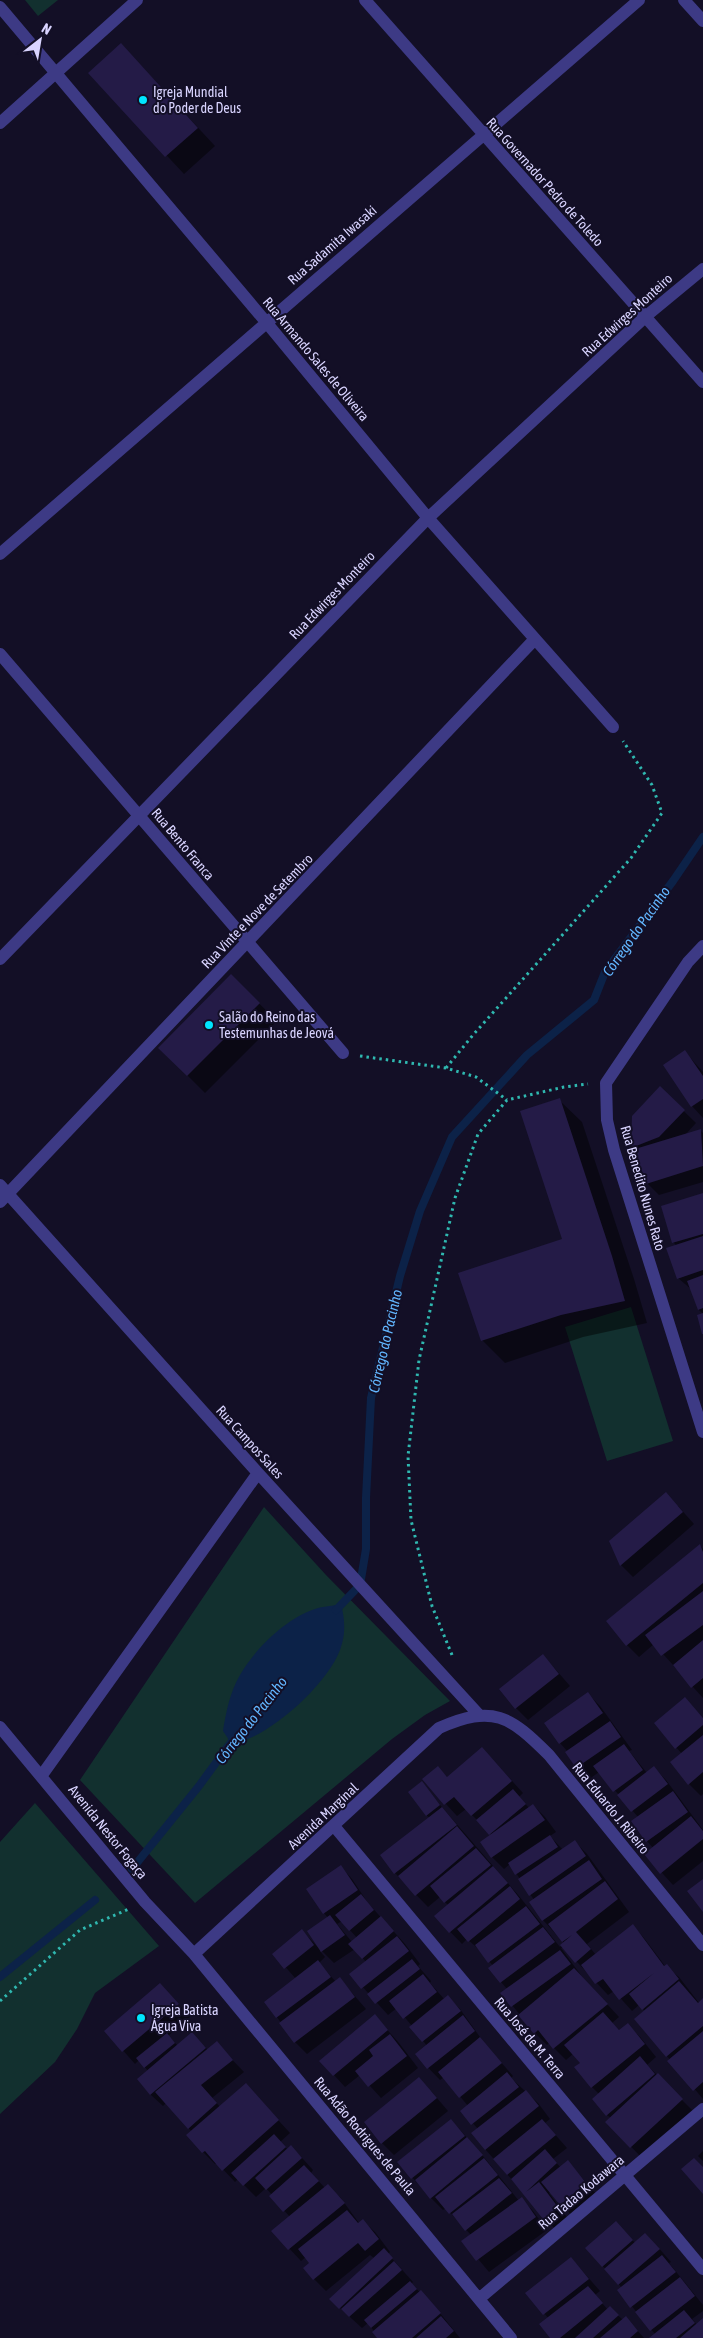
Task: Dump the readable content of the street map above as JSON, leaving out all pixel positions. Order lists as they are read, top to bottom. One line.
{"streets":{"street":["Rua Governador Pedro de Toledo","Rua Sadamita Iwasaki","Rua Edwirges Monteiro","Rua Armando Sales de Oliveira","Rua Bento Franca","Rua Vinte e Nove de Setembro","Rua Benedito Nunes Rato","Rua Campos Sales","Rua Eduardo J. Ribeiro","Avenida Marginal","Avenida Nestor Fogaça","Rua José de M. Terra","Rua Adão Rodrigues de Paula","Rua Tadao Kodawara"]},"crossings":[["Rua Governador Pedro de Toledo","Rua Sadamita Iwasaki"],["Rua Governador Pedro de Toledo","Rua Edwirges Monteiro"],["Rua Sadamita Iwasaki","Rua Armando Sales de Oliveira"],["Rua Edwirges Monteiro","Rua Armando Sales de Oliveira"],["Rua Edwirges Monteiro","Rua Bento Franca"],["Rua Armando Sales de Oliveira","Rua Vinte e Nove de Setembro"],["Rua Bento Franca","Rua Vinte e Nove de Setembro"],["Rua Vinte e Nove de Setembro","Rua Campos Sales"],["Rua Campos Sales","Rua Eduardo J. Ribeiro"],["Rua Campos Sales","Avenida Marginal"],["Rua Eduardo J. Ribeiro","Avenida Marginal"],["Avenida Marginal","Avenida Nestor Fogaça"],["Avenida Marginal","Rua José de M. Terra"],["Avenida Marginal","Rua Adão Rodrigues de Paula"],["Avenida Nestor Fogaça","Rua Adão Rodrigues de Paula"],["Rua José de M. Terra","Rua Tadao Kodawara"],["Rua Adão Rodrigues de Paula","Rua Tadao Kodawara"]],"water":["Córrego do Pacinho"],"places":["Igreja Mundial do Poder de Deus","Salão do Reino das Testemunhas de Jeová","Igreja Batista Água Viva"],"north":"top right"}
